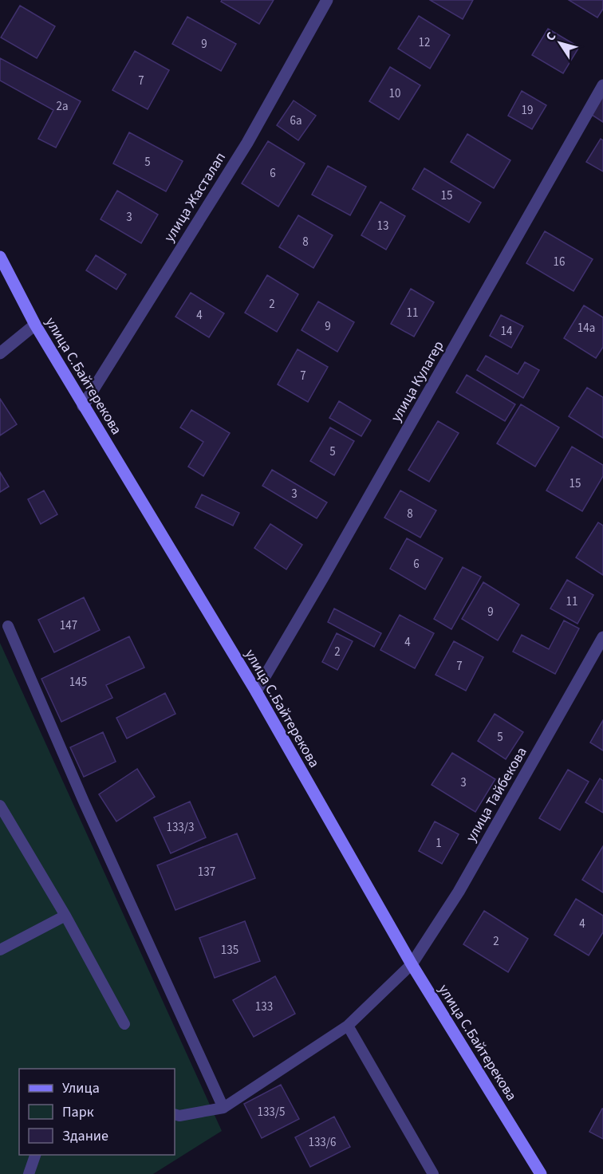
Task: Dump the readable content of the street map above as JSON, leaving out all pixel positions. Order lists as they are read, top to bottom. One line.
{"streets":{"main road":["улица С.Байтерекова"],"street":["улица Жасталап","улица Кулагер","улица Тайбекова"]},"crossings":[["улица Жасталап","улица С.Байтерекова"],["улица С.Байтерекова","улица Кулагер"],["улица С.Байтерекова","улица Тайбекова"]],"house_numbers":["12","9","7","10","2а","19","6а","5","6","15","3","13","8","16","2","11","4","9","14а","14","7","5","15","3","8","6","11","9","147","4","2","7","145","5","3","133/3","1","137","4","2","135","133","133/5","133/6"],"legend":["Улица","Парк","Здание"],"north":"top left"}
